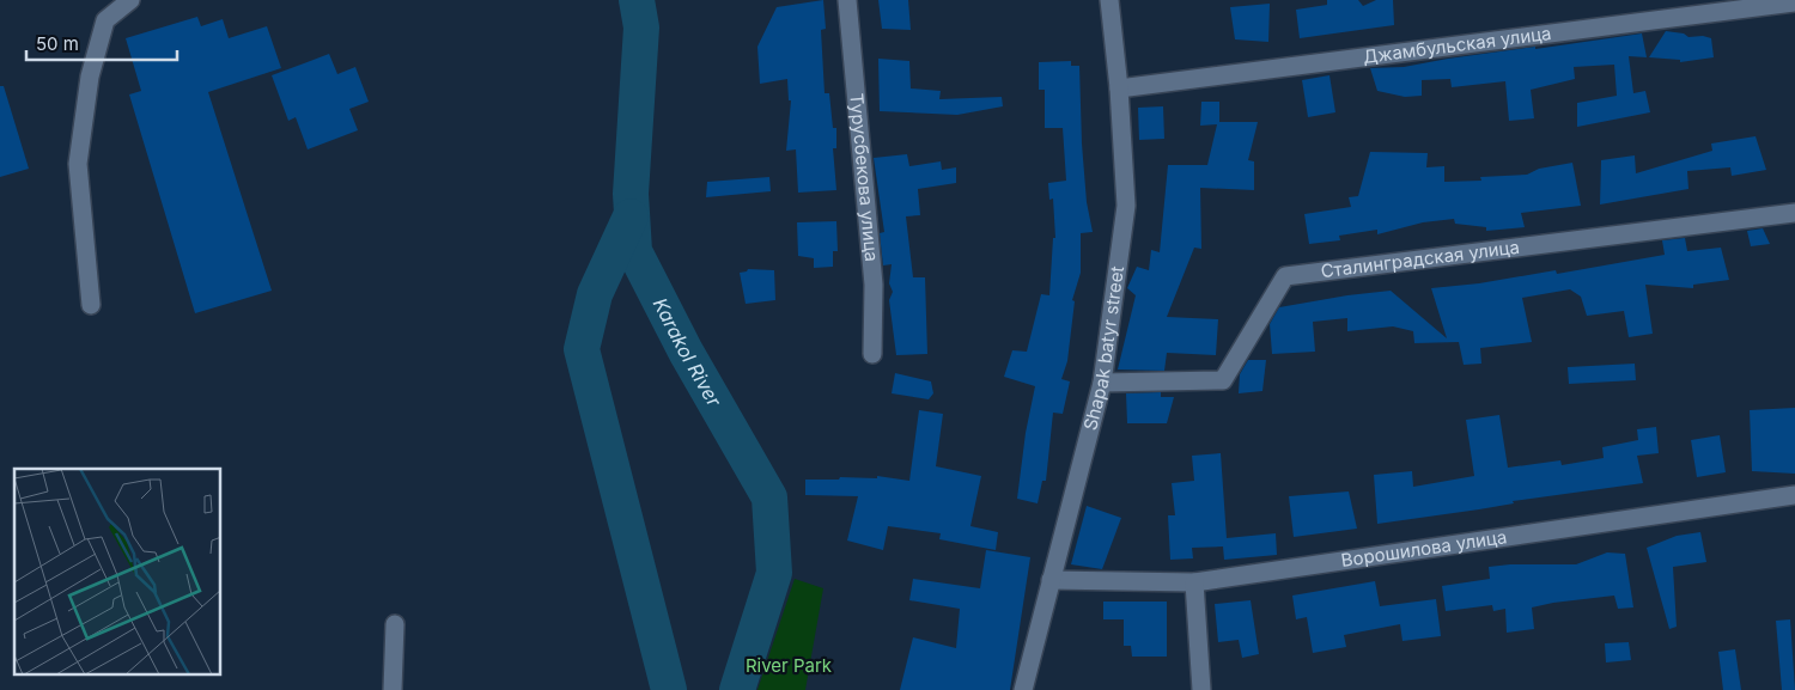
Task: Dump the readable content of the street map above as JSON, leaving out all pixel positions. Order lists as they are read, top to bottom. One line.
{"streets":{"street":["Джамбульская улица","Турусбекова улица","Сталинградская улица","Shapak batyr street","Ворошилова улица"]},"crossings":[["Джамбульская улица","Shapak batyr street"],["Сталинградская улица","Shapak batyr street"],["Shapak batyr street","Ворошилова улица"]],"water":["Karakol River"],"parks":["River Park"],"scale_bar":"50 m"}
